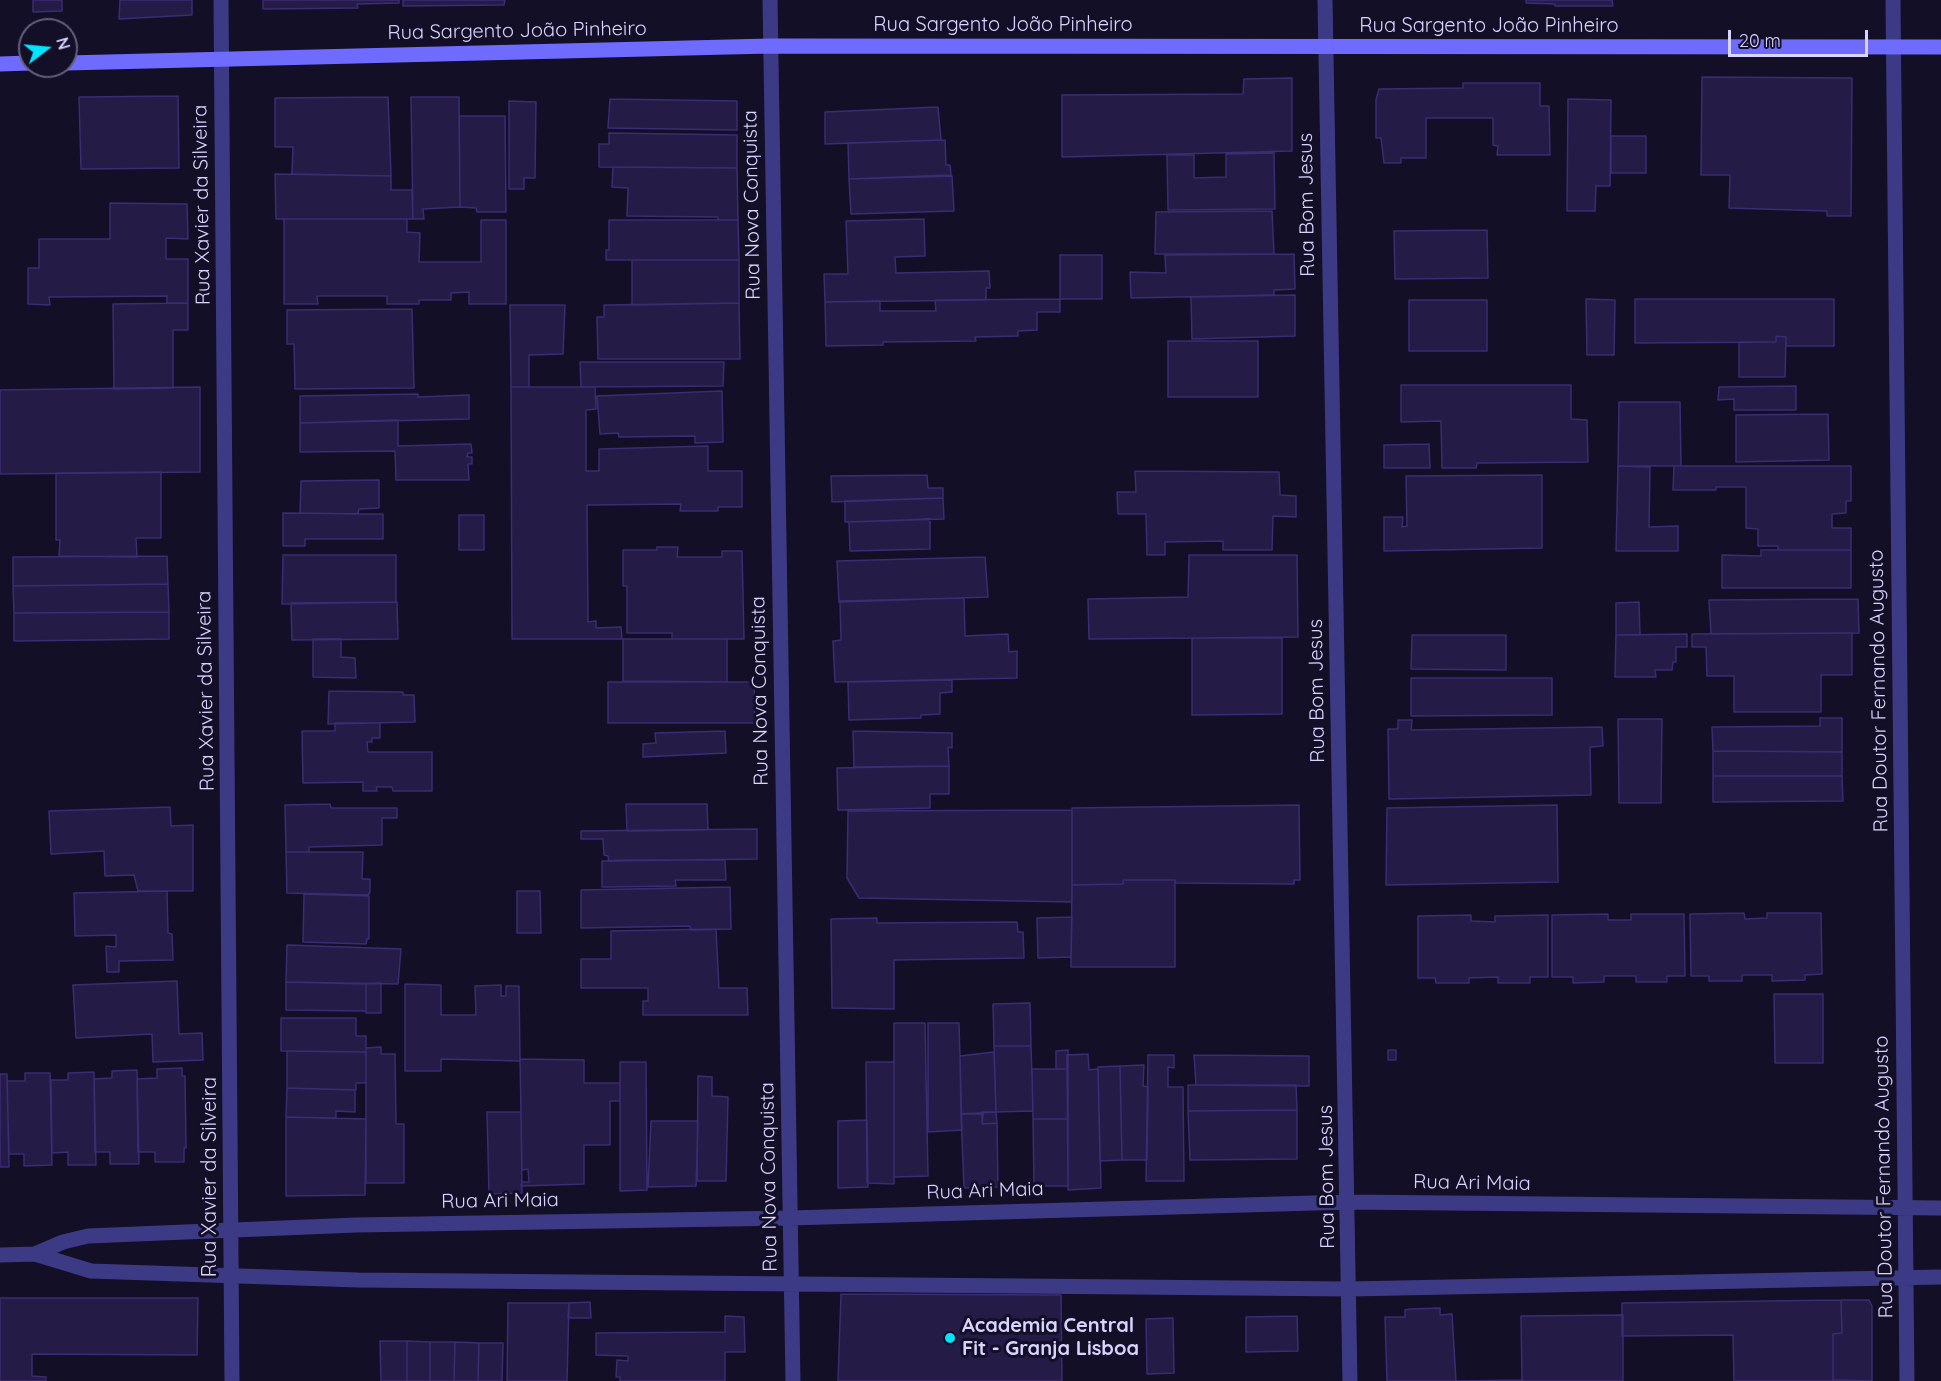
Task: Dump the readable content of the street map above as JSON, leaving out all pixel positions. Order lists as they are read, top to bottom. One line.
{"streets":{"street":["Rua Sargento João Pinheiro","Rua Xavier da Silveira","Rua Nova Conquista","Rua Bom Jesus","Rua Doutor Fernando Augusto","Rua Ari Maia"]},"crossings":[["Rua Sargento João Pinheiro","Rua Xavier da Silveira"],["Rua Sargento João Pinheiro","Rua Nova Conquista"],["Rua Sargento João Pinheiro","Rua Bom Jesus"],["Rua Sargento João Pinheiro","Rua Doutor Fernando Augusto"],["Rua Xavier da Silveira","Rua Ari Maia"],["Rua Nova Conquista","Rua Ari Maia"],["Rua Bom Jesus","Rua Ari Maia"],["Rua Doutor Fernando Augusto","Rua Ari Maia"]],"places":["Academia Central Fit - Granja Lisboa"],"scale_bar":"20 m","north":"right"}
